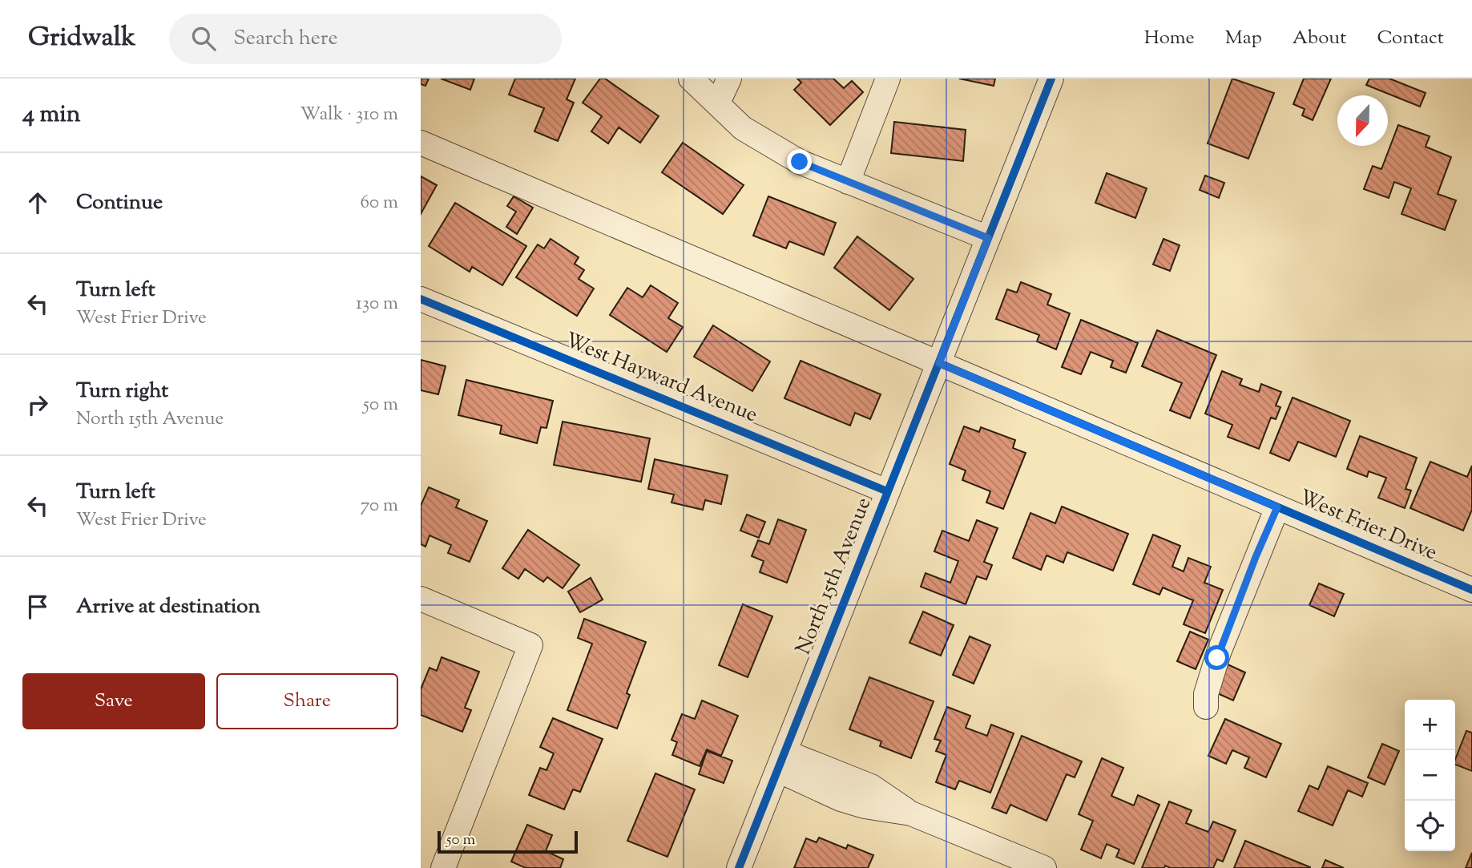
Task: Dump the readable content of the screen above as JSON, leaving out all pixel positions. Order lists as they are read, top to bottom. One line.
{"streets":{"street":["West Hayward Avenue","West Frier Drive","North 15th Avenue"]},"crossings":[["West Hayward Avenue","North 15th Avenue"],["West Frier Drive","North 15th Avenue"]],"scale_bar":"50 m","north":"bottom","page":{"header":"Gridwalk","search":"Search here","nav":["Home","Map","About","Contact"],"heading":["4 min","Walk · 310 m"],"list":[["Continue","60 m"],["Turn left","West Frier Drive","130 m"],["Turn right","North 15th Avenue","50 m"],["Turn left","West Frier Drive","70 m"],"Arrive at destination"],"buttons":["Save","Share"],"map_buttons":["+","−"],"scale":"50 m"}}
